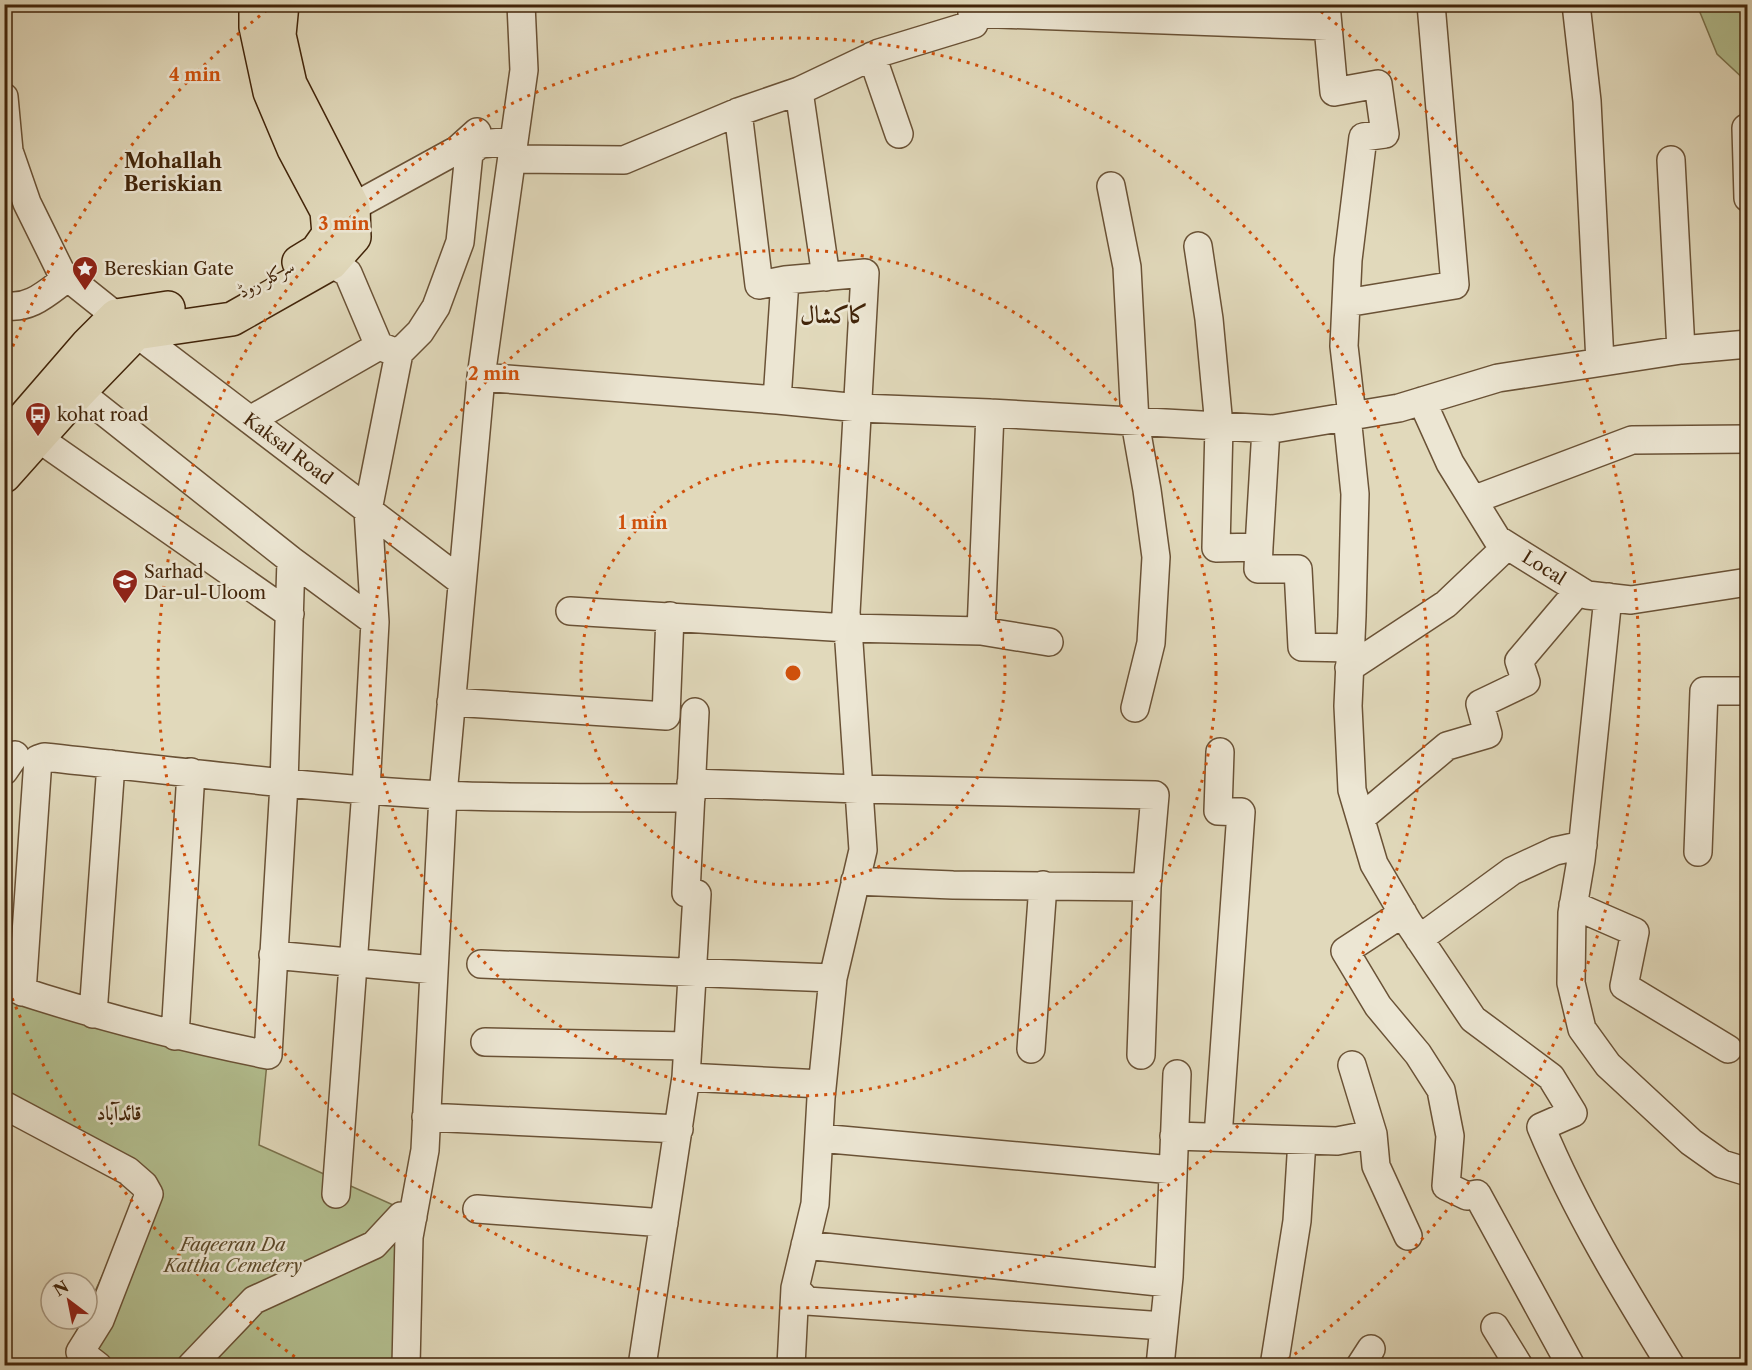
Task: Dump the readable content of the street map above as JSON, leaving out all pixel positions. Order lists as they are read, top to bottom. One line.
{"streets":{"main road":["سرکلر روڈ"],"street":["Kaksal Road","Local"]},"crossings":[["سرکلر روڈ","Kaksal Road"]],"districts":["Mohallah Beriskian","کاکشال","قائدآباد"],"parks":["Faqeeran Da Kattha Cemetery"],"places":{"place":["Bereskian Gate"],"bus stop":["kohat road"],"school or university":["Sarhad Dar-ul-Uloom"]},"north":"top left","rings":["4 min","3 min","2 min","1 min"]}
